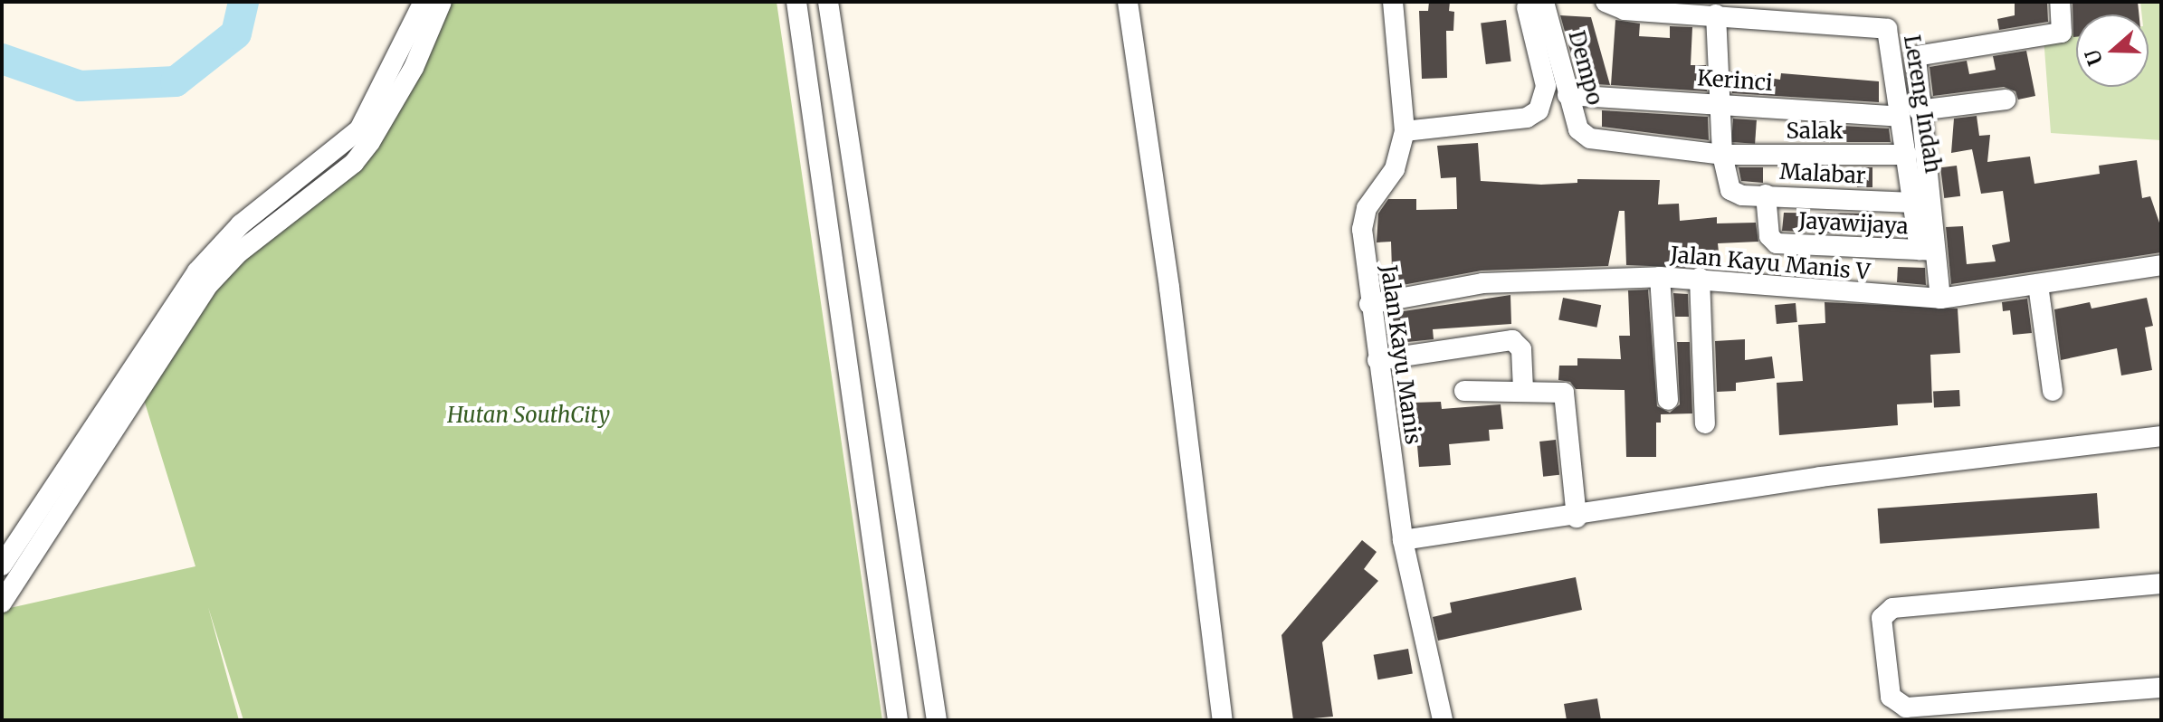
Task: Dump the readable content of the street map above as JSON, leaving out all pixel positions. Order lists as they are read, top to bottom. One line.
{"streets":{"street":["Dempo","Kerinci","Lereng Indah","Salak","Malabar","Jayawijaya","Jalan Kayu Manis V","Jalan Kayu Manis"]},"crossings":[["Dempo","Kerinci"],["Dempo","Salak"],["Dempo","Malabar"],["Kerinci","Lereng Indah"],["Lereng Indah","Salak"],["Lereng Indah","Malabar"],["Lereng Indah","Jayawijaya"],["Salak","Malabar"],["Malabar","Jayawijaya"],["Jalan Kayu Manis V","Jalan Kayu Manis"]],"parks":["Hutan SouthCity"],"north":"left"}
